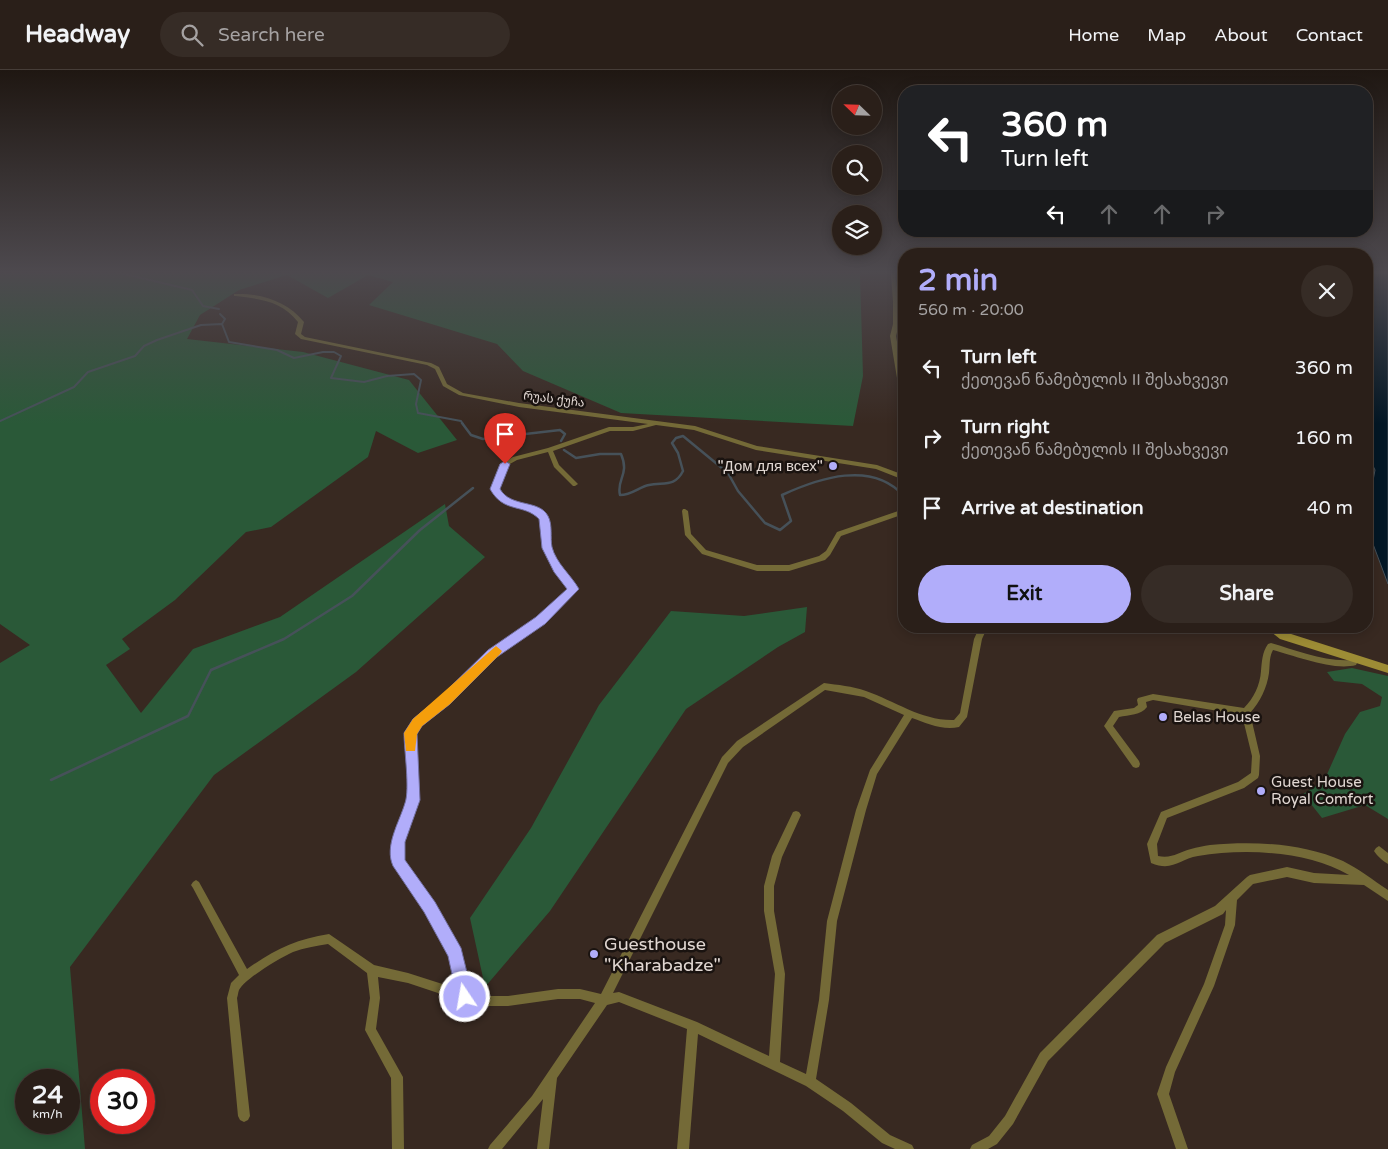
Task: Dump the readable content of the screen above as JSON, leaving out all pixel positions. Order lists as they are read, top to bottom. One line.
{"streets":{"street":["რუას ქუჩა"]},"places":["\"Дом для всех\"","Belas House","Guest House Royal Comfort","Guesthouse \"Kharabadze\""],"north":"top left","page":{"header":"Headway","search":"Search here","nav":["Home","Map","About","Contact"],"turn":["360 m","Turn left"],"heading":["2 min","560 m · 20:00"],"list":[{"name":"Turn left","note":"ქეთევან წამებულის II შესახვევი","value":"360 m"},{"name":"Turn right","note":"ქეთევან წამებულის II შესახვევი","value":"160 m"},{"name":"Arrive at destination","value":"40 m"}],"buttons":["Exit","Share"],"speed":"24 km/h","limit":"30"}}
